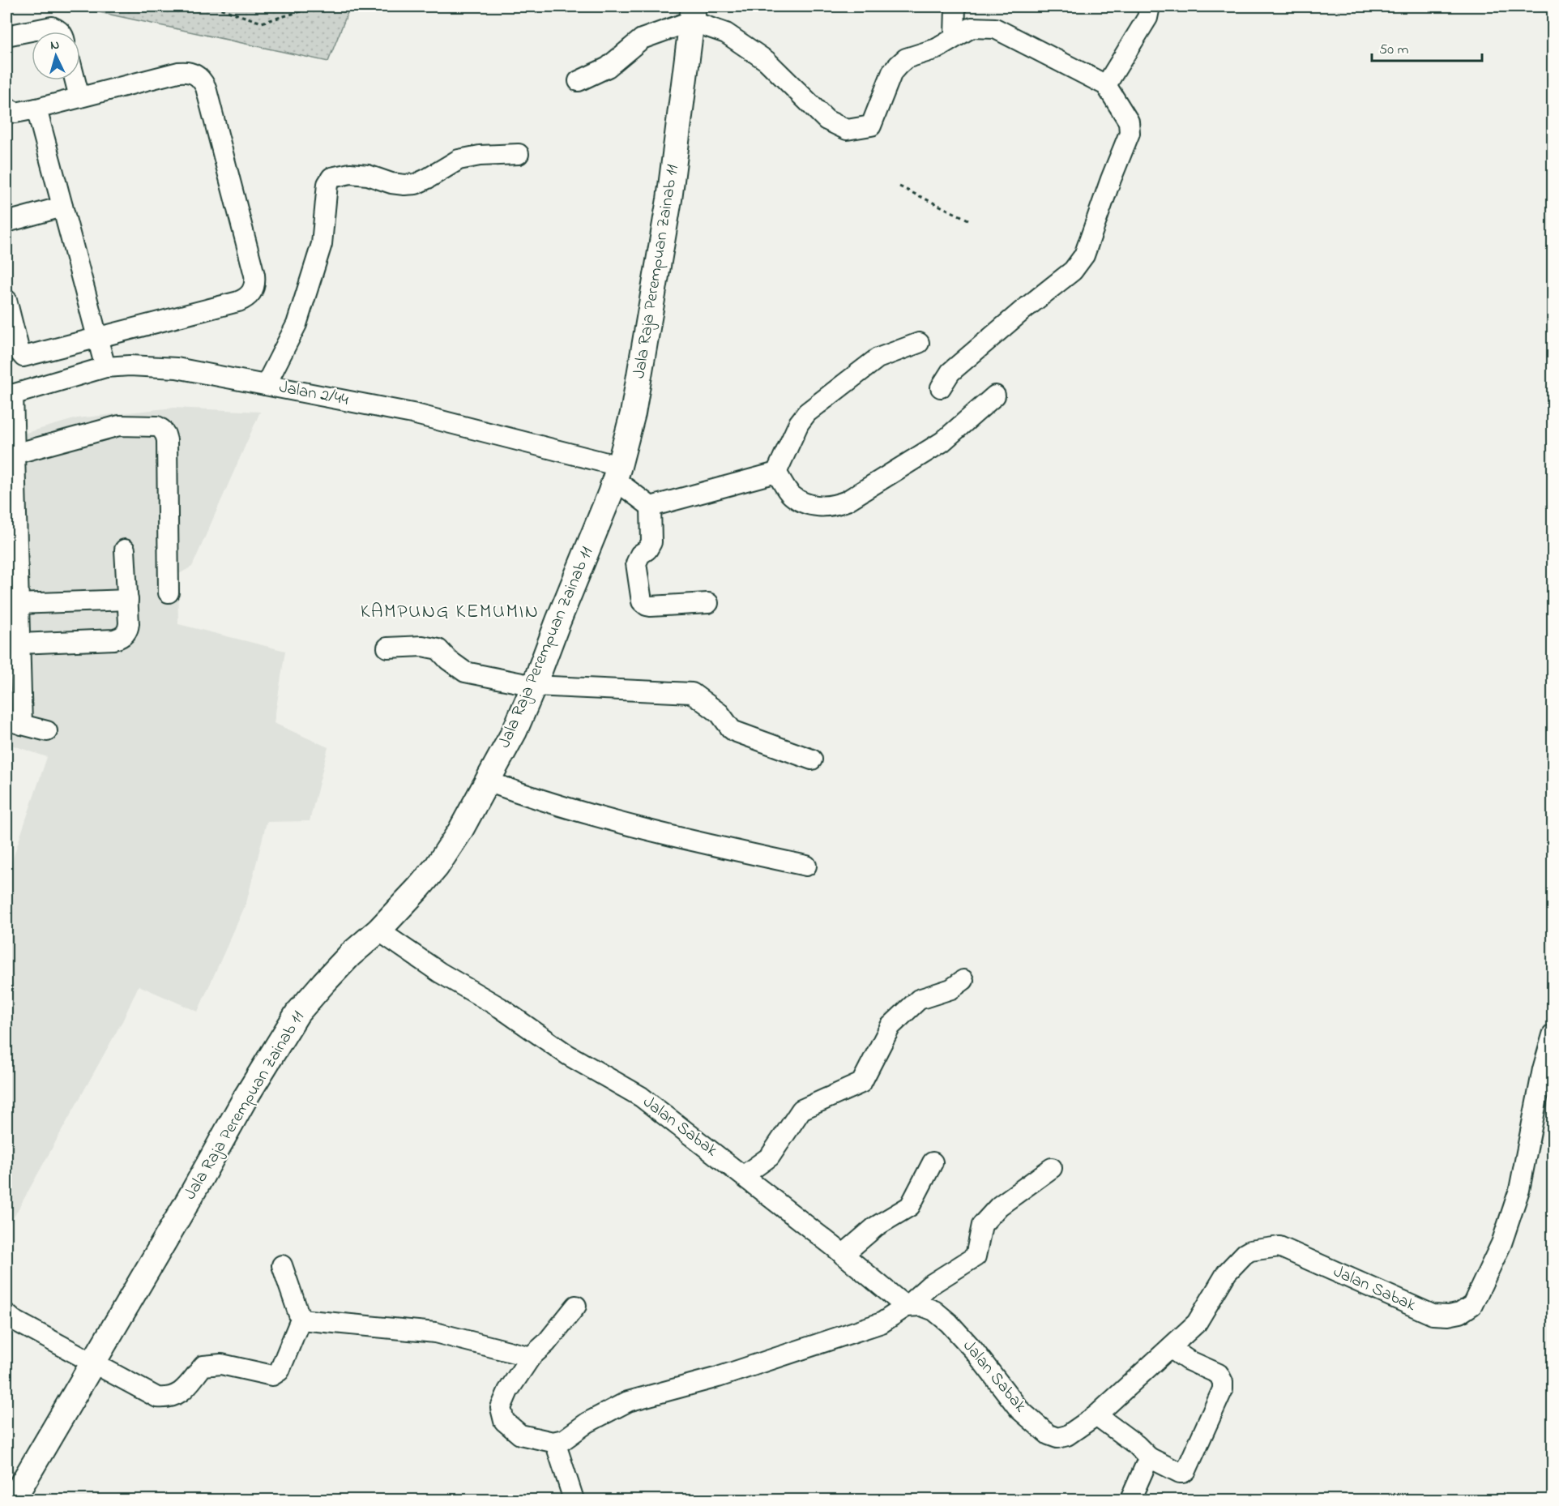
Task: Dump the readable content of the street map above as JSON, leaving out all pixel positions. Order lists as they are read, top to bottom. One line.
{"streets":{"main road":["Jala Raja Perempuan Zainab 11"],"street":["Jalan 2/44","Jalan Sabak"]},"crossings":[["Jala Raja Perempuan Zainab 11","Jalan 2/44"],["Jala Raja Perempuan Zainab 11","Jalan Sabak"]],"districts":["KAMPUNG KEMUMIN"],"scale_bar":"50 m","north":"top"}
